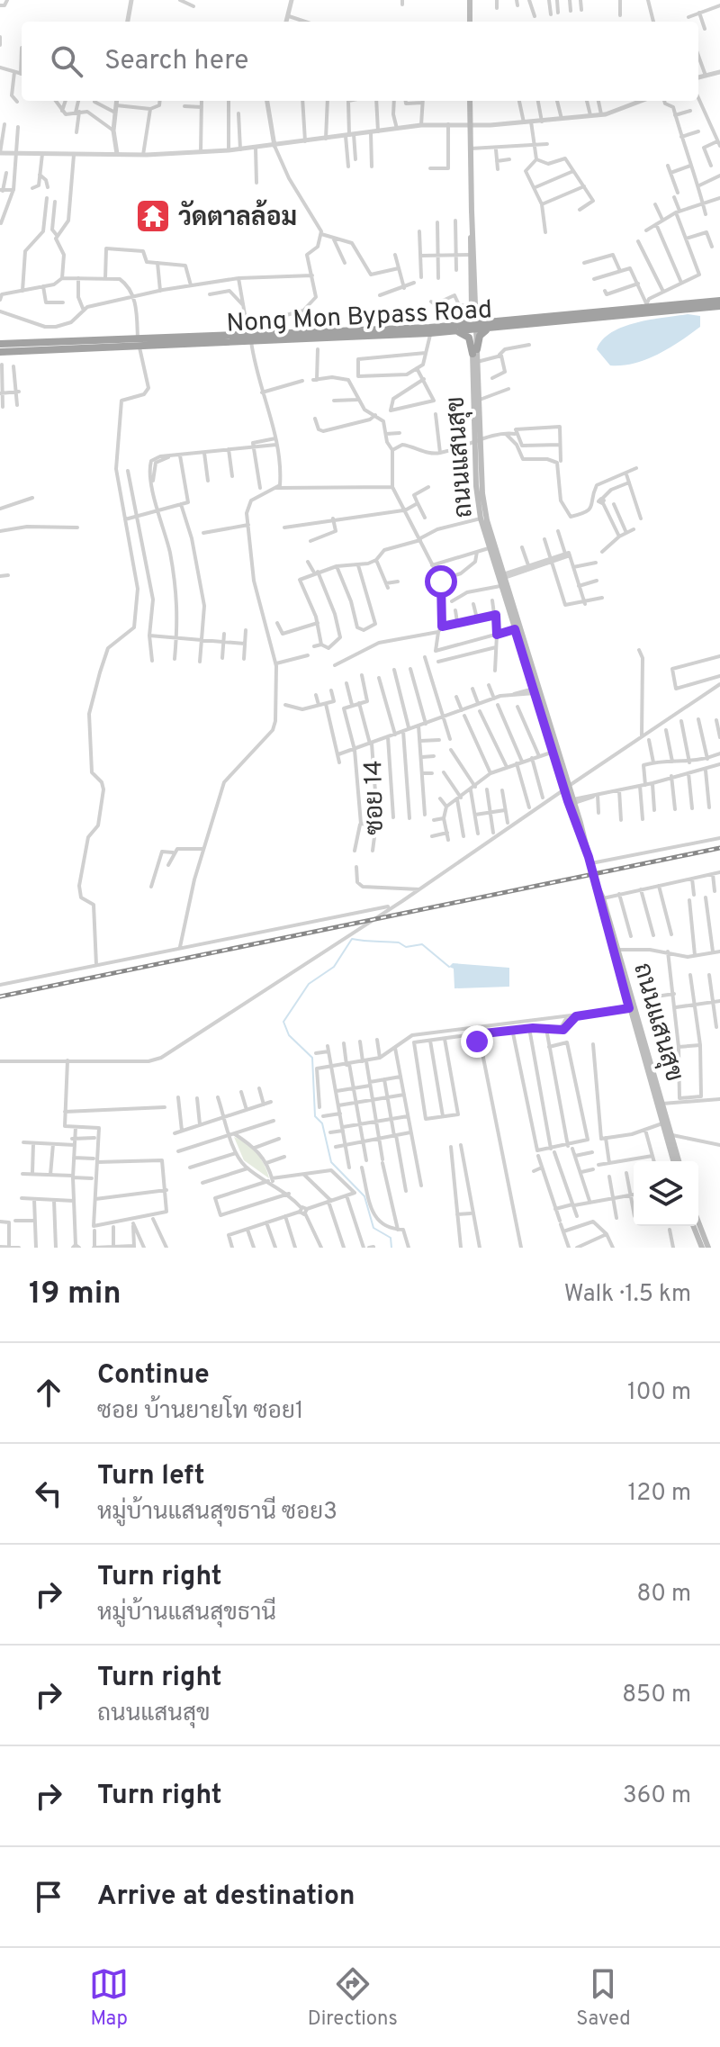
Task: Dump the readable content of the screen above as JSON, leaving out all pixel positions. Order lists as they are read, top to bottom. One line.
{"streets":{"highway":["Nong Mon Bypass Road"],"main road":["ถนนแสนสุข"],"street":["ซอย 14"]},"crossings":[["Nong Mon Bypass Road","ถนนแสนสุข"]],"places":{"temple":["วัดตาลล้อม"]},"page":{"search":"Search here","heading":["19 min","Walk · 1.5 km"],"list":[["Continue","ซอย บ้านยายโท ซอย1","100 m"],["Turn left","หมู่บ้านแสนสุขธานี ซอย3","120 m"],["Turn right","หมู่บ้านแสนสุขธานี","80 m"],["Turn right","ถนนแสนสุข","850 m"],["Turn right","360 m"],"Arrive at destination"],"nav":["Map","Directions","Saved"]}}
